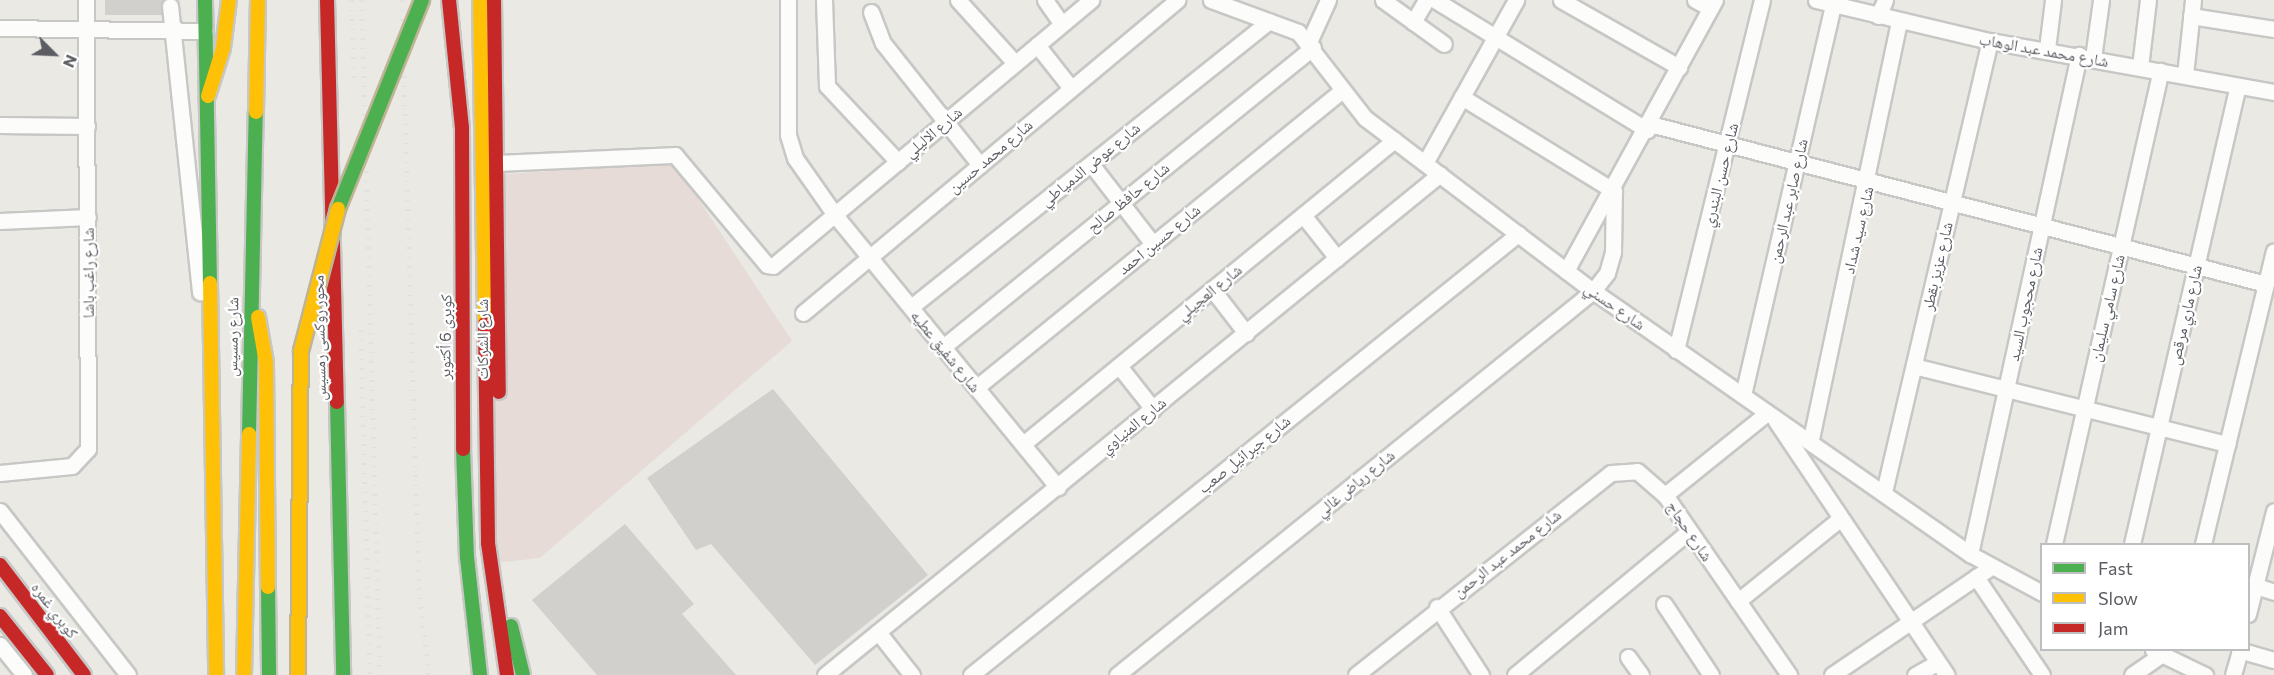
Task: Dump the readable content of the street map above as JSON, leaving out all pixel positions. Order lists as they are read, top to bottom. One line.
{"streets":{"main road":["شارع رمسيس","كوبرى 6 أكتوبر","محور روكسى رمسيس","شارع الشركات","كوبري غمره"],"street":["شارع محمد عبد الوهاب","شارع الاليلي","شارع محمد حسين","شارع عوض الدمياطي","شارع حسن البندري","شارع حافظ صالح","شارع صابر عبد الرحمن","شارع سيد شداد","شارع حسين احمد","شارع عزيز بقطر","شارع راغب باشا","شارع العجيلي","شارع محجوب السيد","شارع حسني","شارع سامي سليمان","شارع ماري مرقص","شارع شفيق عطيه","شارع المنياوي","شارع جبرائيل صعب","شارع رياض غالي","شارع حجاج","شارع محمد عبد الرحمن"]},"crossings":[["شارع محمد عبد الوهاب","شارع صابر عبد الرحمن"],["شارع محمد عبد الوهاب","شارع سيد شداد"],["شارع محمد عبد الوهاب","شارع عزيز بقطر"],["شارع محمد عبد الوهاب","شارع محجوب السيد"],["شارع محمد عبد الوهاب","شارع سامي سليمان"],["شارع محمد عبد الوهاب","شارع ماري مرقص"],["شارع الاليلي","شارع الشركات"],["شارع الاليلي","شارع شفيق عطيه"],["شارع محمد حسين","شارع شفيق عطيه"],["شارع عوض الدمياطي","شارع حسني"],["شارع عوض الدمياطي","شارع شفيق عطيه"],["شارع حسن البندري","شارع حسني"],["شارع حافظ صالح","شارع حسني"],["شارع حافظ صالح","شارع شفيق عطيه"],["شارع صابر عبد الرحمن","شارع حسني"],["شارع سيد شداد","شارع حسني"],["شارع حسين احمد","شارع حسني"],["شارع حسين احمد","شارع شفيق عطيه"],["شارع عزيز بقطر","شارع حسني"],["شارع العجيلي","شارع حسني"],["شارع العجيلي","شارع شفيق عطيه"],["شارع محجوب السيد","شارع حسني"],["شارع حسني","شارع المنياوي"],["شارع حسني","شارع جبرائيل صعب"],["شارع حسني","شارع رياض غالي"],["شارع حسني","شارع حجاج"],["شارع شفيق عطيه","شارع المنياوي"],["شارع حجاج","شارع محمد عبد الرحمن"]],"legend":["Fast","Slow","Jam"],"north":"bottom right"}
